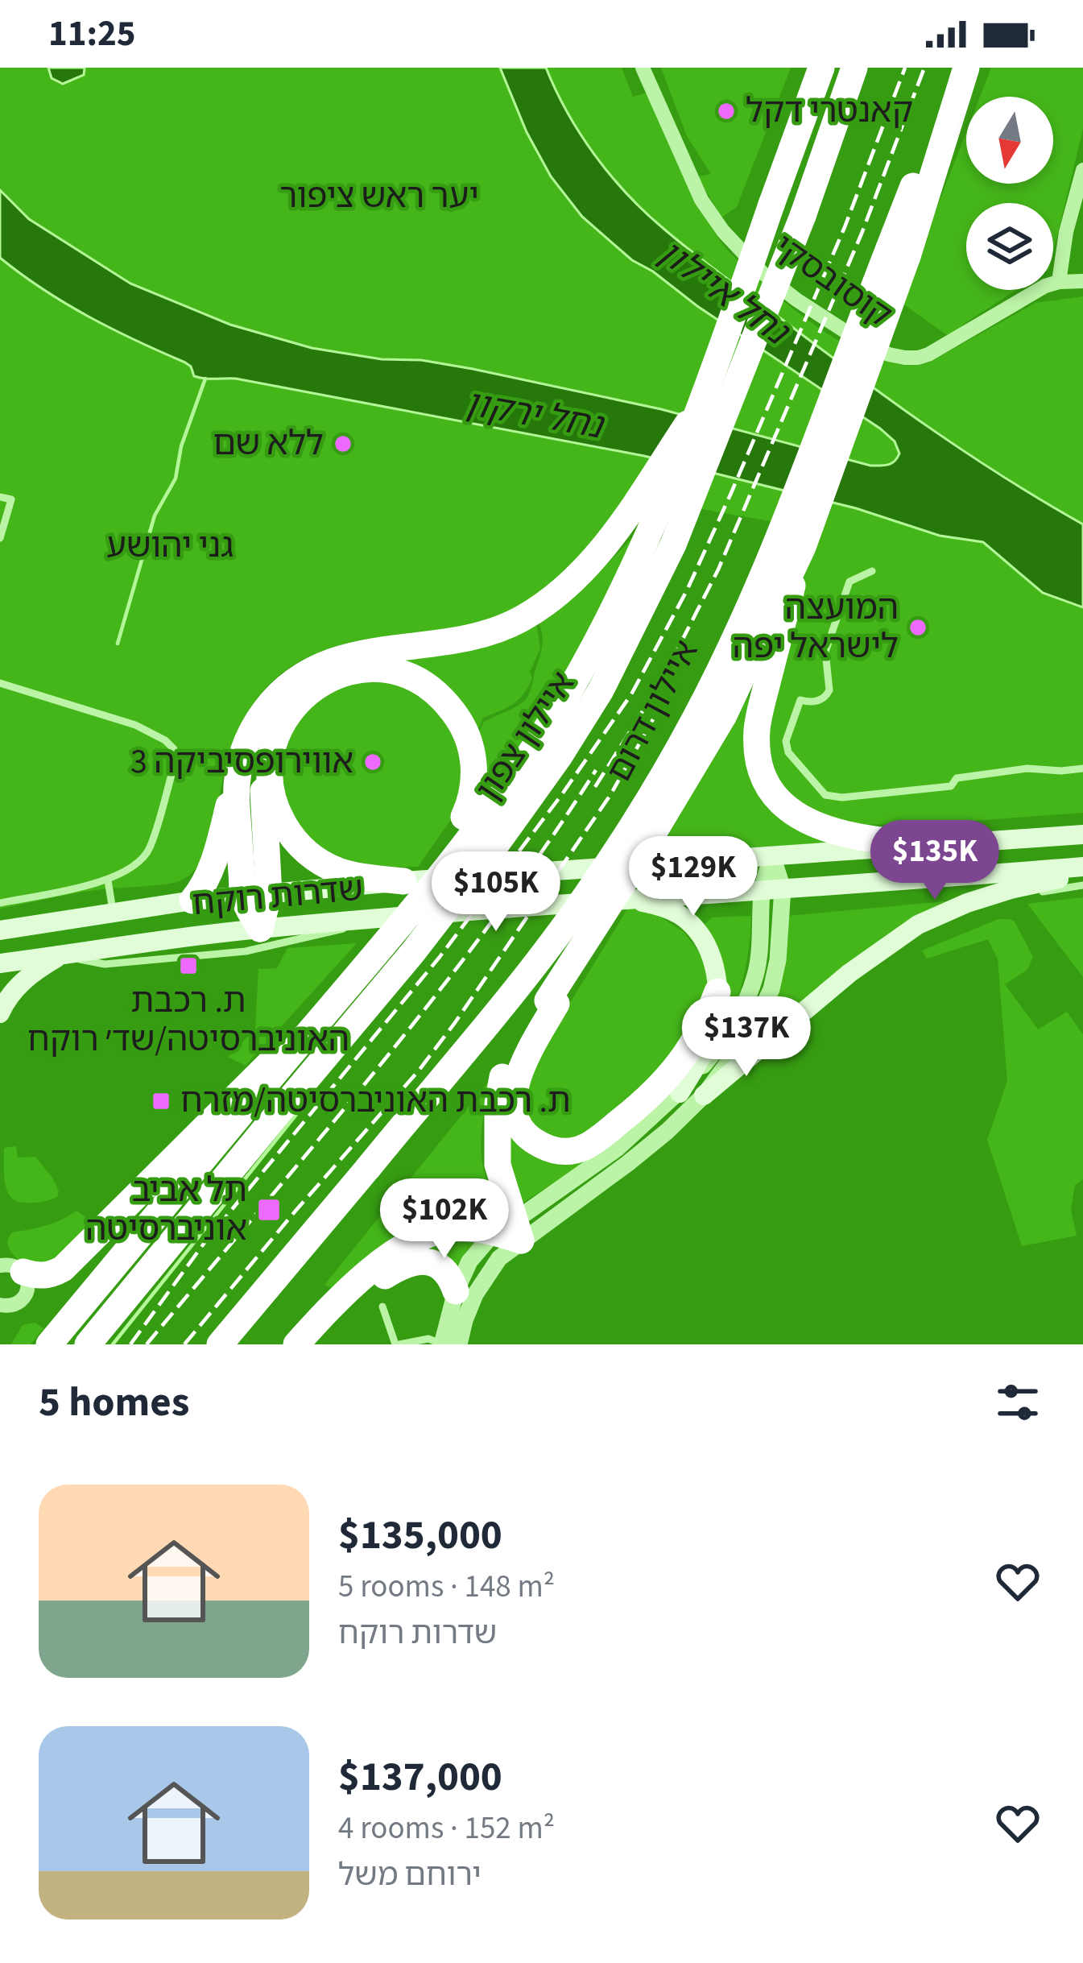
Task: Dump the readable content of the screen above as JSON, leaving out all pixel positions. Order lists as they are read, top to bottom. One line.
{"streets":{"highway":["איילון דרום","איילון צפון"],"main road":["שדרות רוקח"],"street":["קוסובסקי"]},"water":["נחל איילון","נחל ירקון"],"parks":["יער ראש ציפור","גני יהושע"],"places":{"other":["קאנטרי דקל","ללא שם","המועצה לישראל יפה","אווירופסיביקה 3"],"transit":["ת. רכבת האוניברסיטה/שד׳ רוקח","ת. רכבת האוניברסיטה/מזרח","תל אביב אוניברסיטה"]},"north":"bottom","page":{"status":"11:25","price":["$135K","$129K","$105K","$137K","$102K"],"heading":"5 homes","list":[{"name":"$135,000","note":"5 rooms · 148 m² · שדרות רוקח"},{"name":"$137,000","note":"4 rooms · 152 m² · ירוחם משל"}]}}
